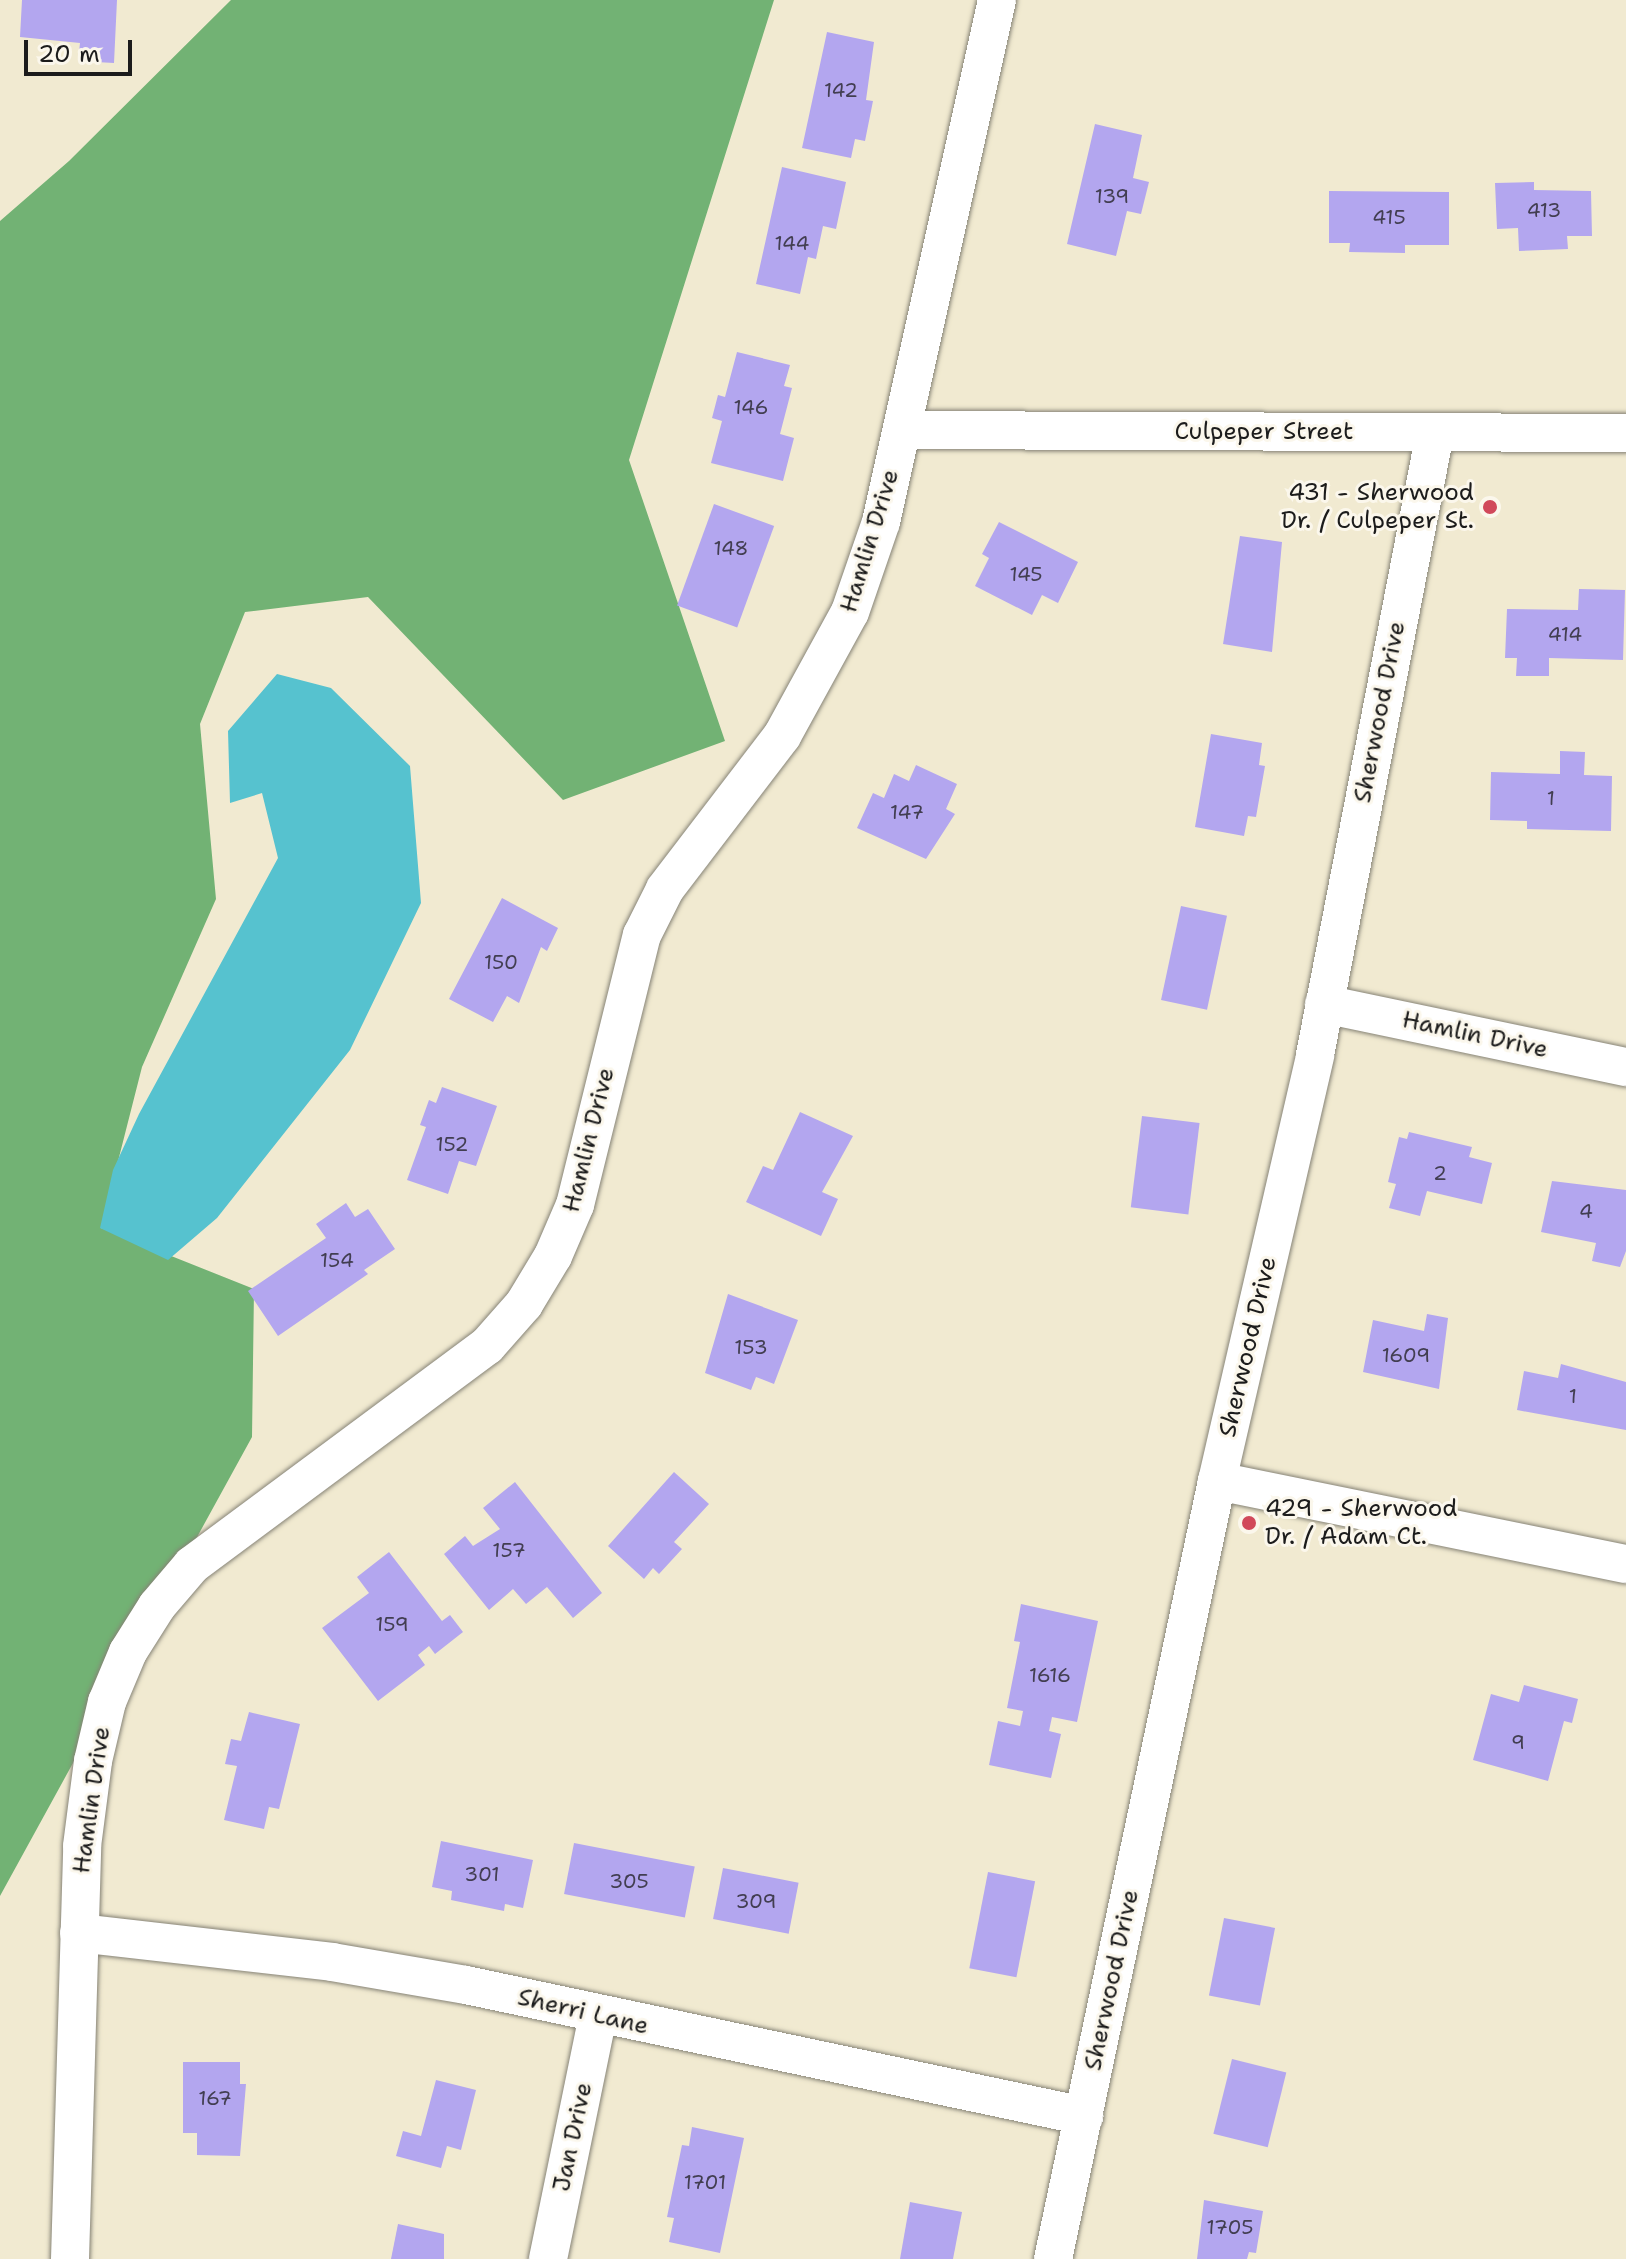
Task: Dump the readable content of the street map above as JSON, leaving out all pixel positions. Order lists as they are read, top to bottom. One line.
{"streets":{"street":["Culpeper Street","Hamlin Drive","Sherwood Drive","Sherri Lane","Jan Drive"]},"crossings":[["Culpeper Street","Hamlin Drive"],["Culpeper Street","Sherwood Drive"],["Hamlin Drive","Sherwood Drive"],["Hamlin Drive","Sherri Lane"],["Sherwood Drive","Sherri Lane"],["Sherri Lane","Jan Drive"]],"places":["431 - Sherwood Dr. / Culpeper St.","429 - Sherwood Dr. / Adam Ct."],"house_numbers":["142","139","413","415","144","146","148","145","414","1","147","150","152","2","4","154","153","1609","1","157","159","1616","9","301","305","309","167","1701","1705"],"scale_bar":"20 m"}
